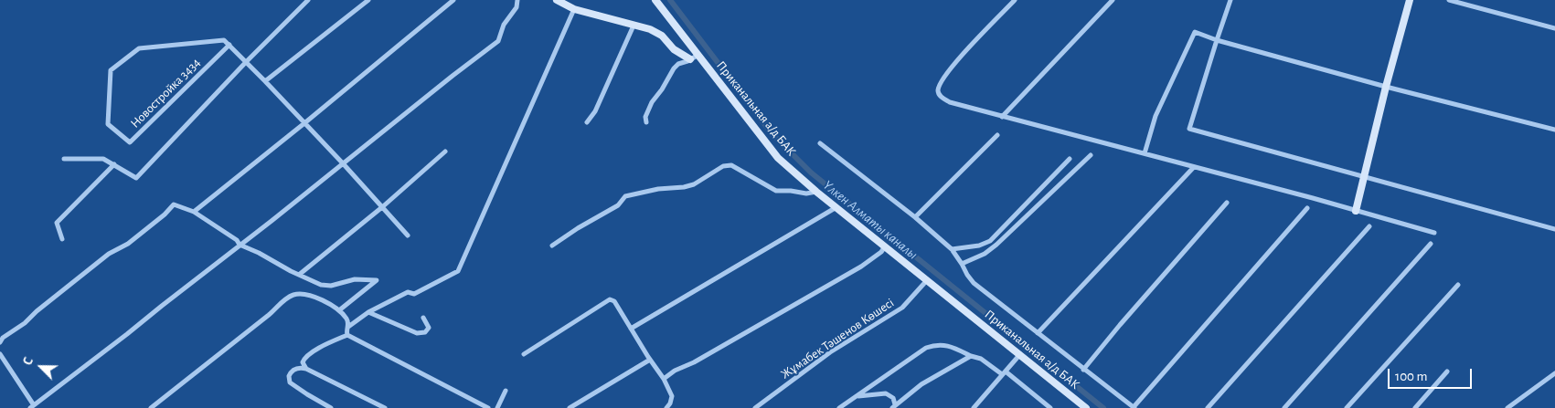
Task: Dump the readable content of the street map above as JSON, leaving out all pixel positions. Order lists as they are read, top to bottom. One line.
{"streets":{"main road":["Приканальная а/д БАК"],"street":["Новостройка 3434","Жұмабек Тәшенов Көшесі"]},"crossings":[["Приканальная а/д БАК","Жұмабек Тәшенов Көшесі"]],"water":["Үлкен Алматы каналы"],"scale_bar":"100 m","north":"top left"}
